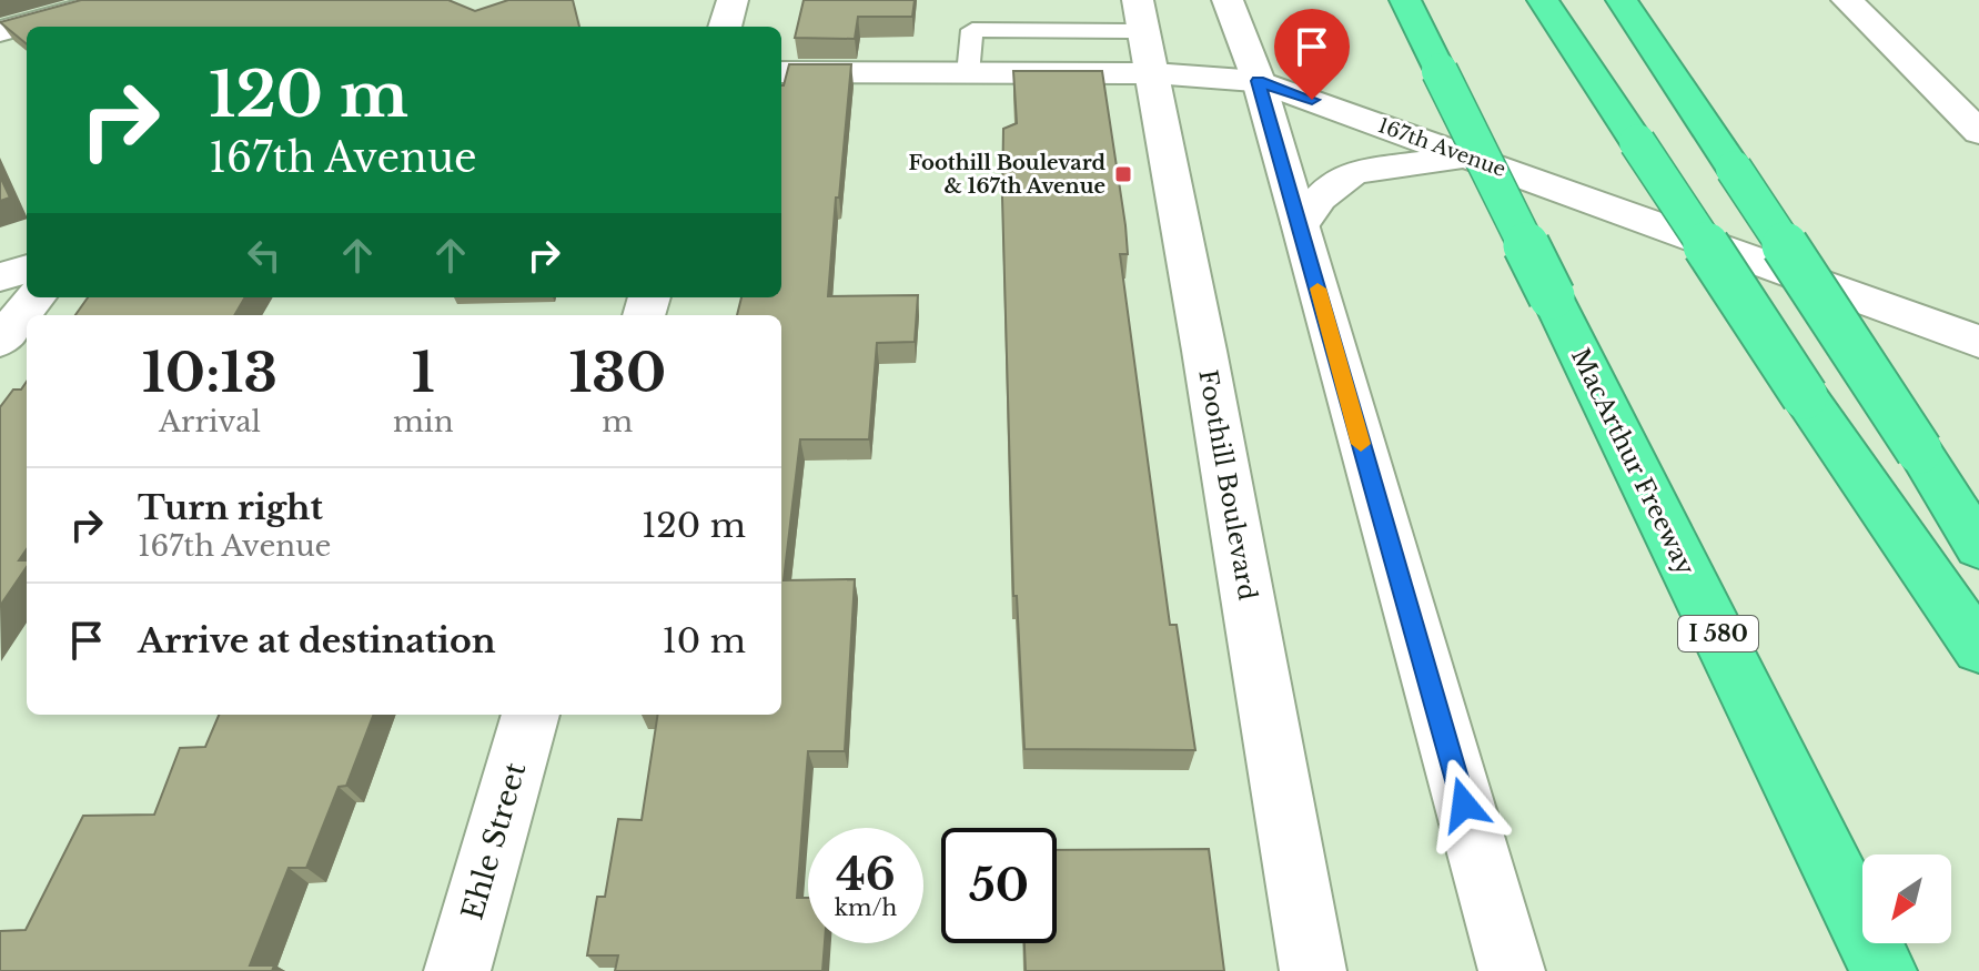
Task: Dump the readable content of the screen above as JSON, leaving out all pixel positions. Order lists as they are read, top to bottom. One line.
{"streets":{"highway":["MacArthur Freeway","I 580"],"street":["167th Avenue","Foothill Boulevard","Ehle Street"]},"crossings":[["167th Avenue","Foothill Boulevard"]],"places":{"transit":["Foothill Boulevard & 167th Avenue"]},"north":"bottom left","page":{"turn":["120 m","167th Avenue"],"eta":["10:13","Arrival","1","min","130","m"],"list":[{"name":"Turn right","note":"167th Avenue","value":"120 m"},{"name":"Arrive at destination","value":"10 m"}],"speed":"46 km/h","limit":"50"}}
